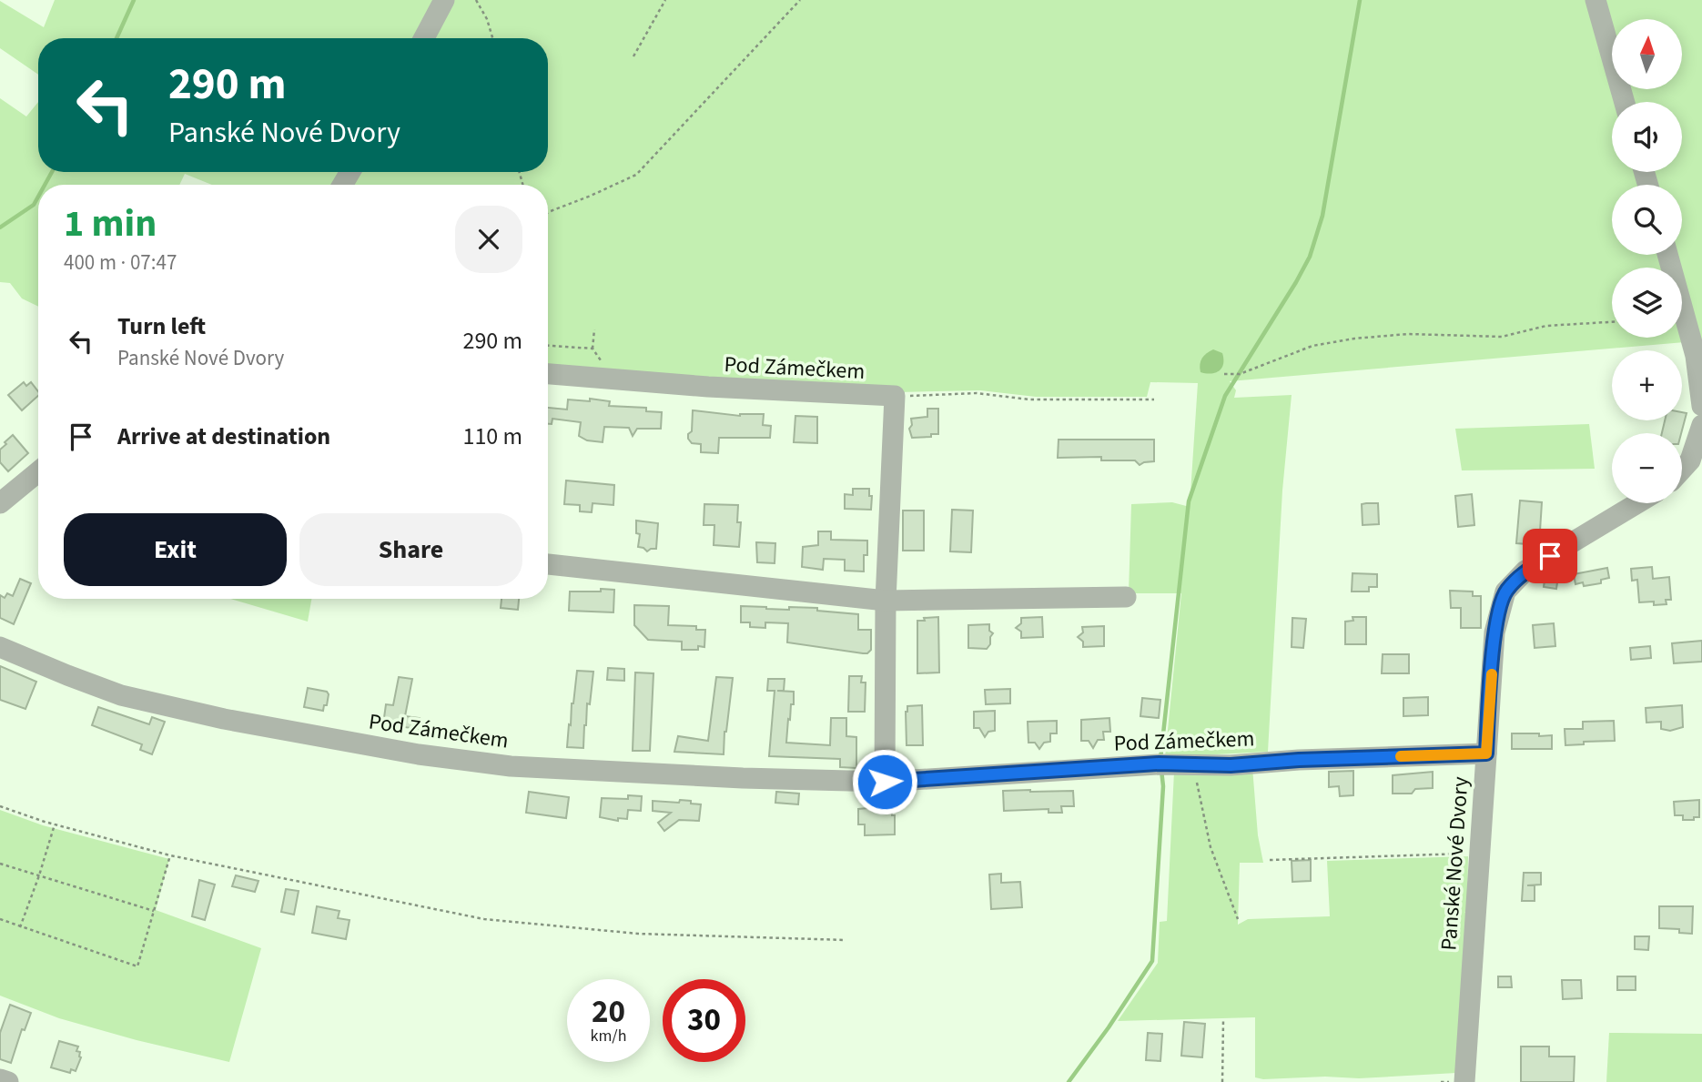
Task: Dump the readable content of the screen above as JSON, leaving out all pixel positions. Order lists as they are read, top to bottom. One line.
{"streets":{"street":["Pod Zámečkem","Panské Nové Dvory"]},"crossings":[["Pod Zámečkem","Panské Nové Dvory"]],"north":"top","page":{"map_buttons":["+","−"],"turn":["290 m","Panské Nové Dvory"],"heading":["1 min","400 m · 07:47"],"list":[{"name":"Turn left","note":"Panské Nové Dvory","value":"290 m"},{"name":"Arrive at destination","value":"110 m"}],"buttons":["Exit","Share"],"speed":"20 km/h","limit":"30"}}
